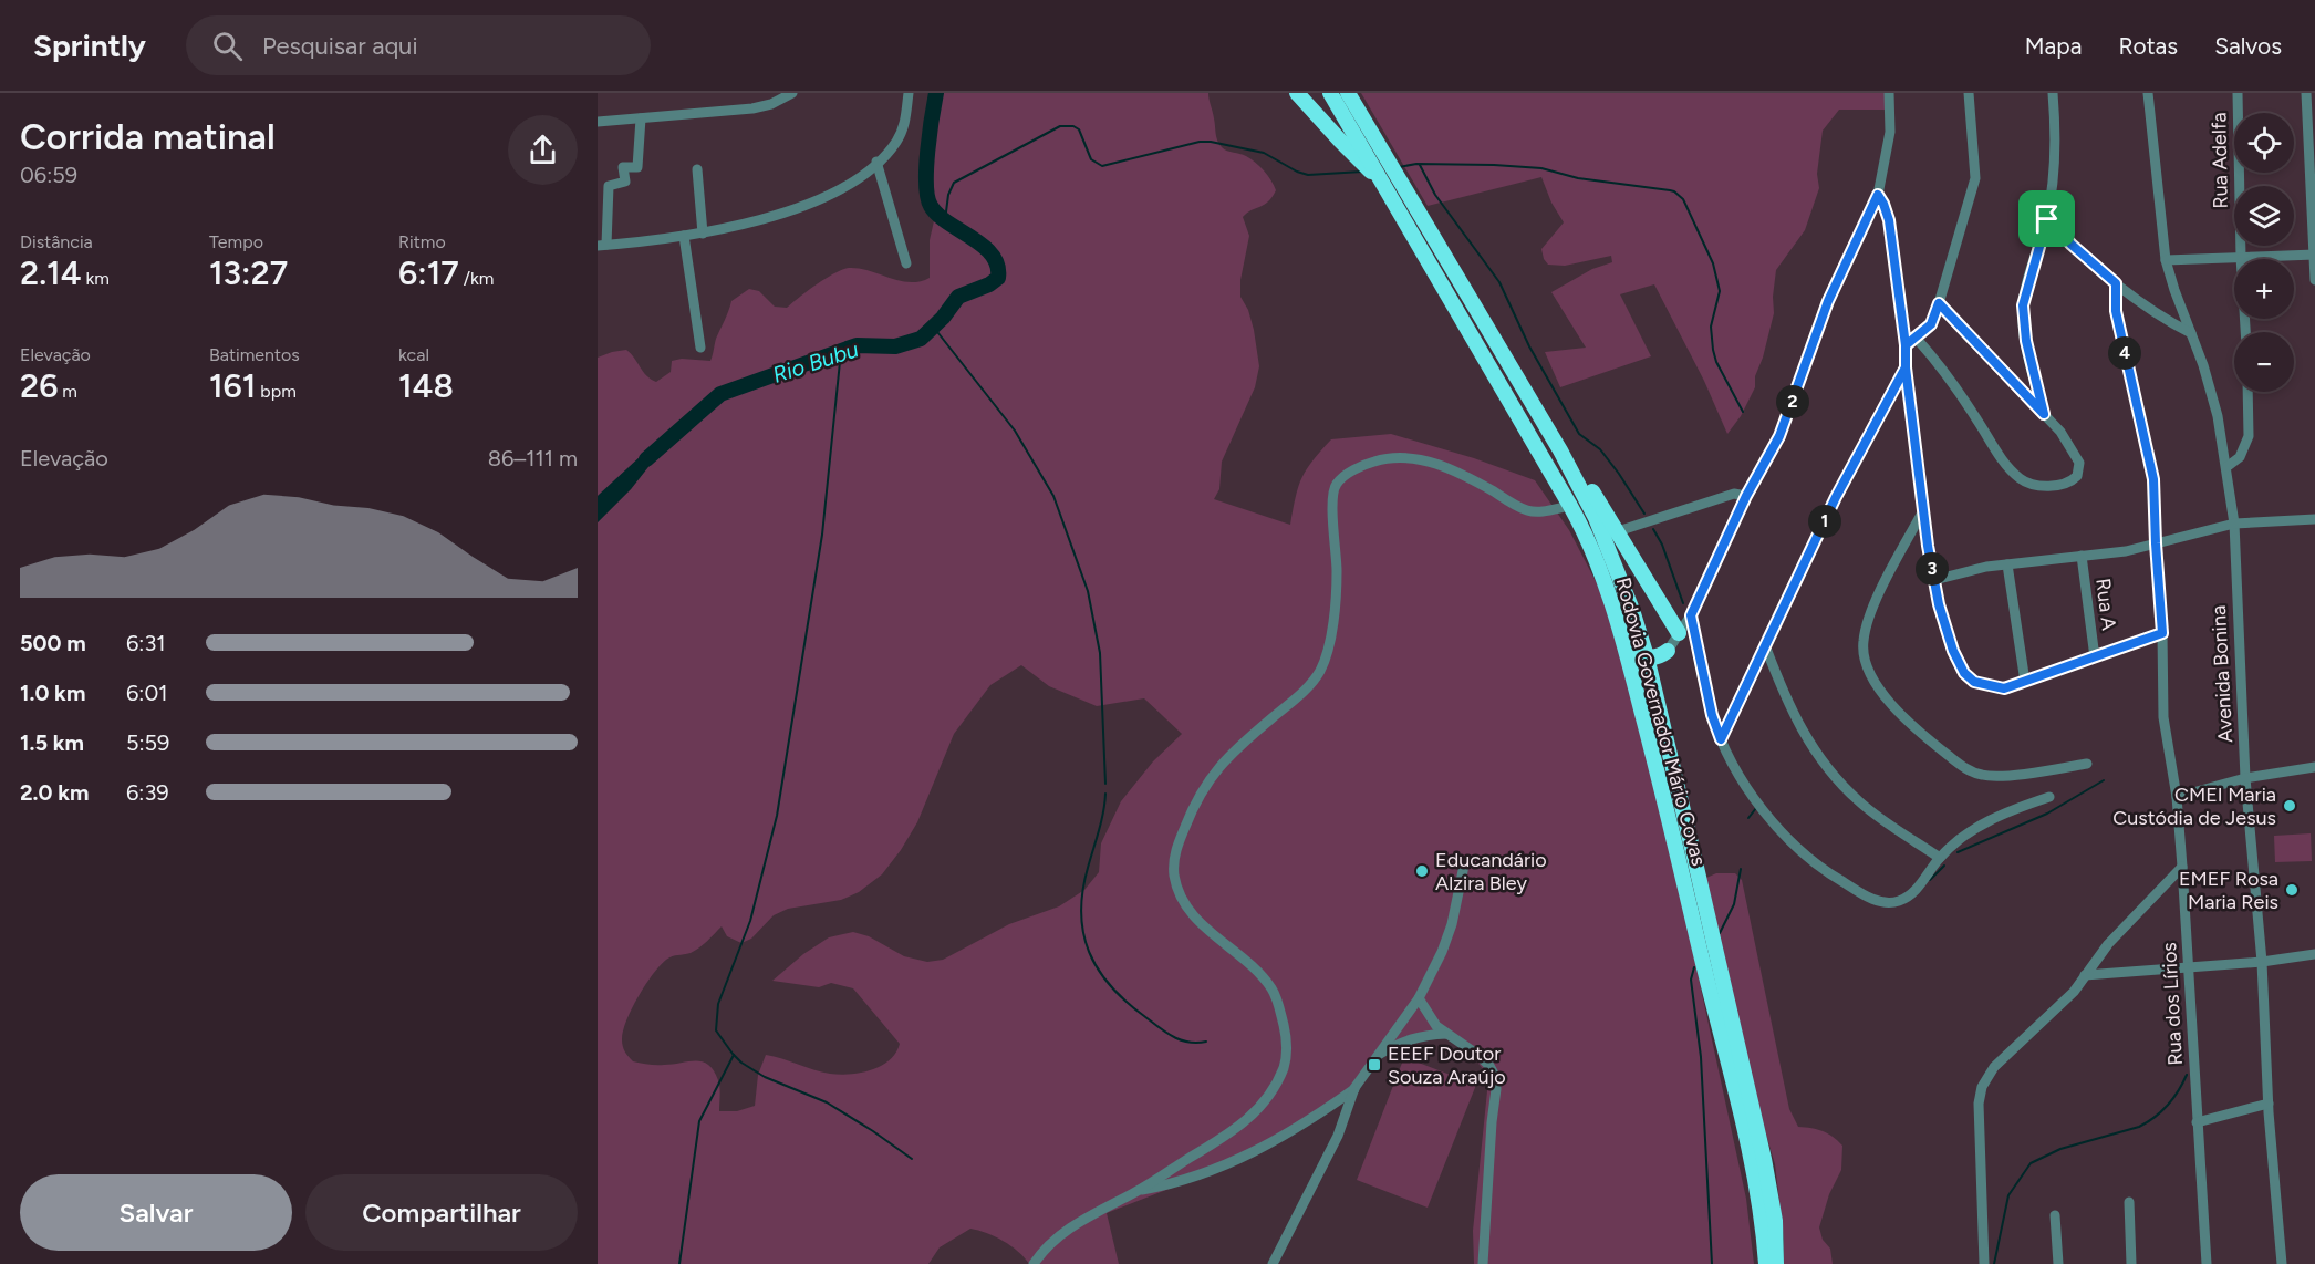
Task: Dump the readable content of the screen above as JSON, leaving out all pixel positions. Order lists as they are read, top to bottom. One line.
{"streets":{"highway":["Rodovia Governador Mário Covas"],"street":["Rua Adelfa","Rua A","Avenida Bonina","Rua dos Lírios"]},"water":["Rio Bubu"],"places":{"other":["CMEI Maria Custódia de Jesus","Educandário Alzira Bley","EMEF Rosa Maria Reis"],"transit":["EEEF Doutor Souza Araújo"]},"page":{"header":"Sprintly","search":"Pesquisar aqui","nav":["Mapa","Rotas","Salvos"],"heading":["Corrida matinal","06:59"],"map_buttons":["+","−"],"stats":[["Distância","2.14 km"],["Tempo","13:27"],["Ritmo","6:17 /km"],["Elevação","26 m"],["Batimentos","161 bpm"],["kcal","148"]],"pins":["4","2","1","3"],"chart":["Elevação","86–111 m"],"list":[{"name":"500 m","note":"6:31"},{"name":"1.0 km","note":"6:01"},{"name":"1.5 km","note":"5:59"},{"name":"2.0 km","note":"6:39"}],"buttons":["Salvar","Compartilhar"]}}
